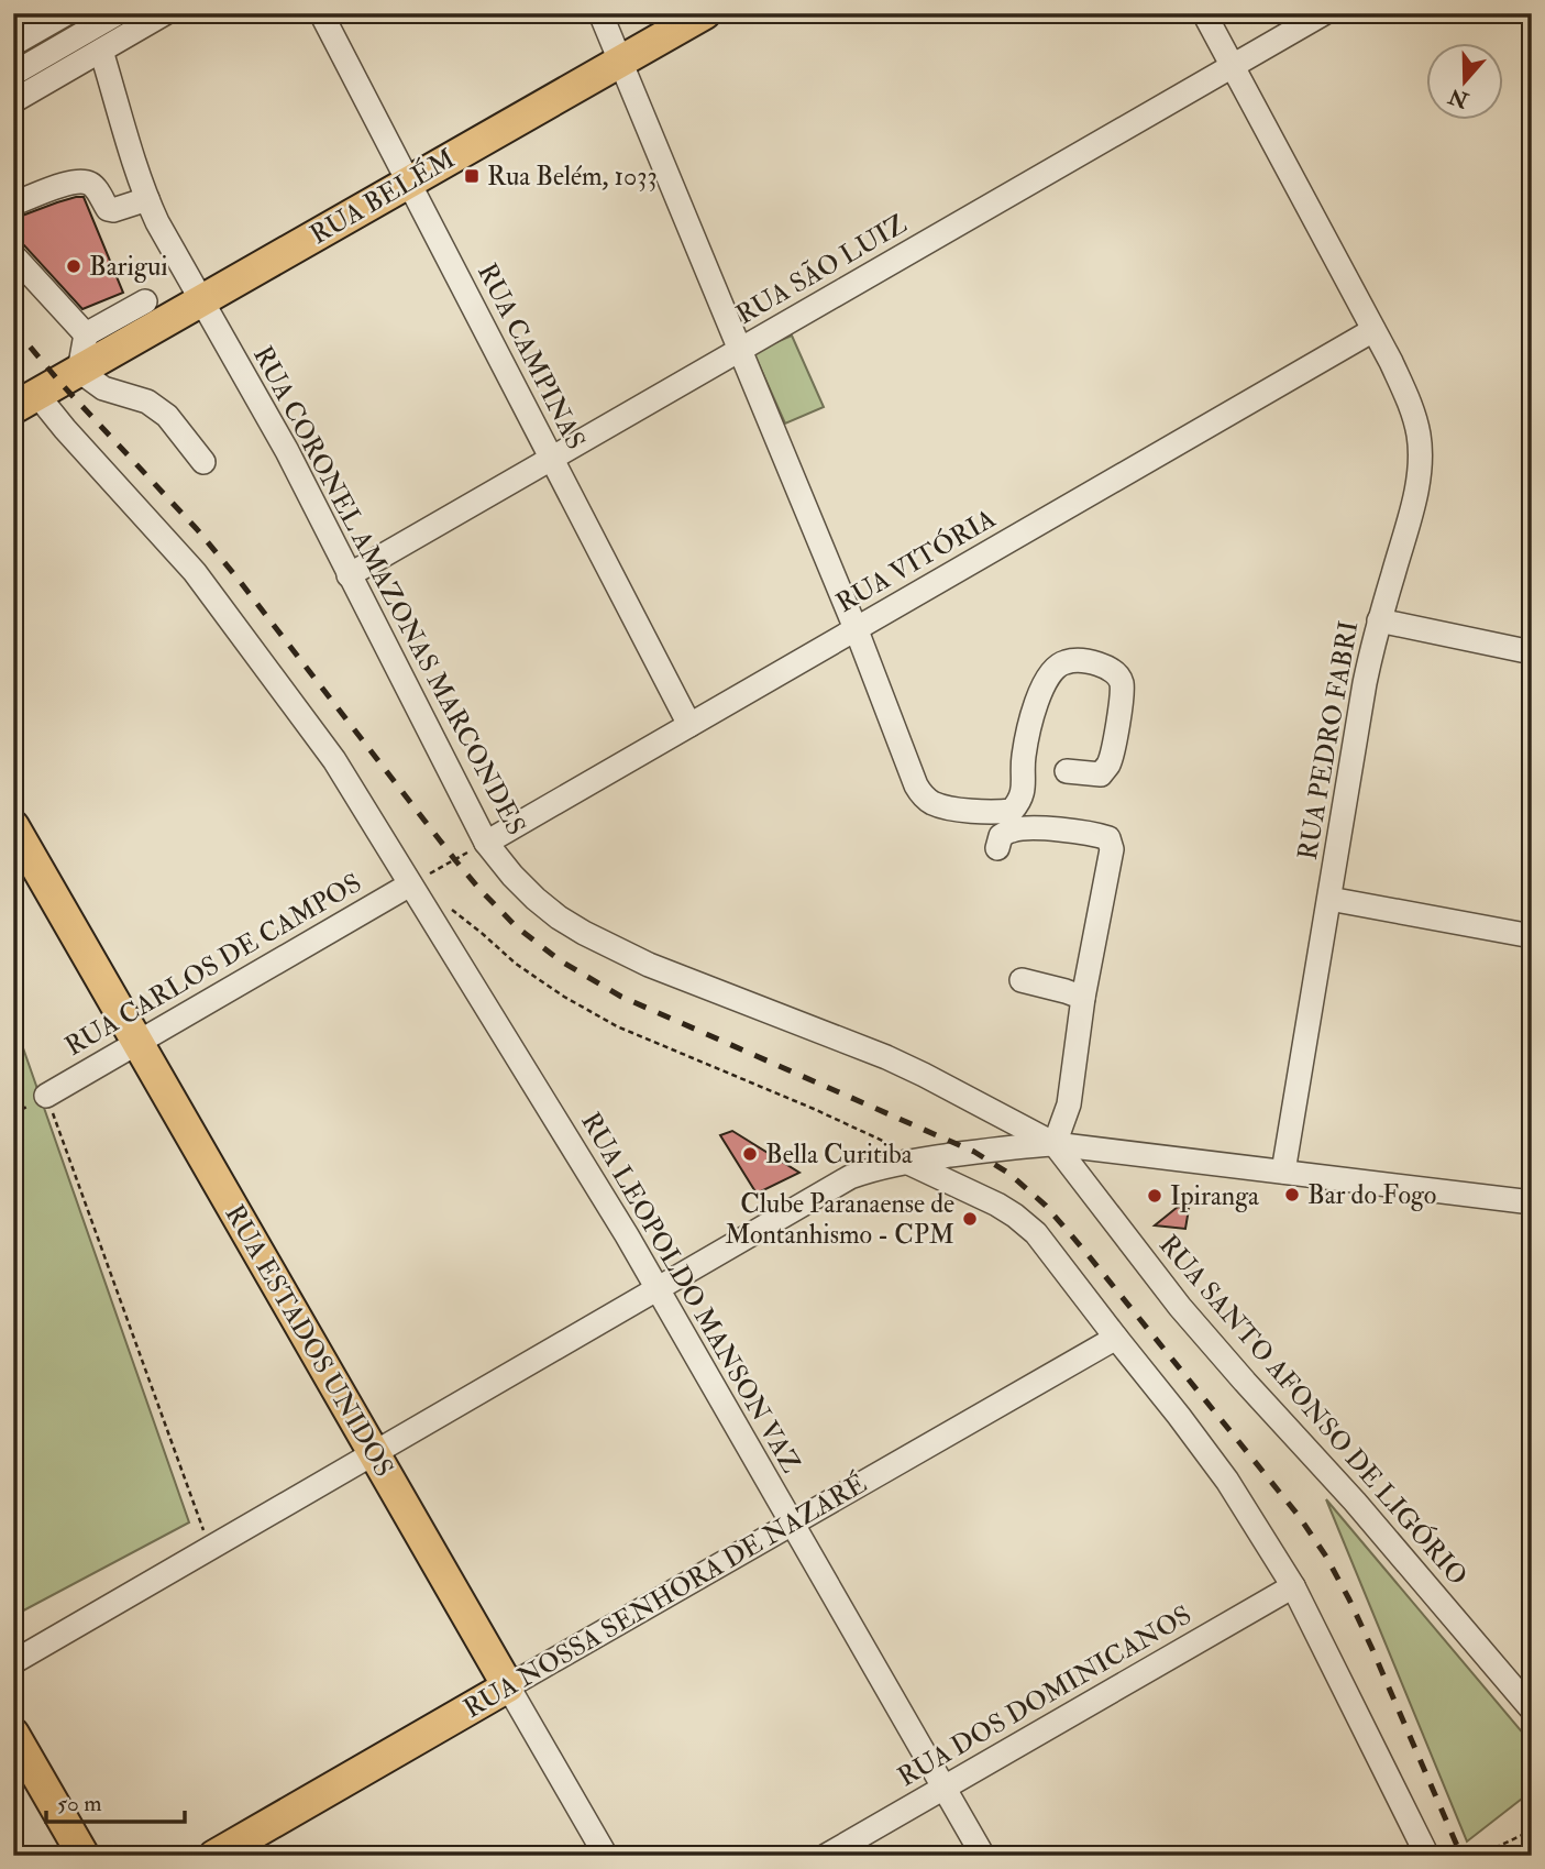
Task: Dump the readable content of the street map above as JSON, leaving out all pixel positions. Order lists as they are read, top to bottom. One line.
{"streets":{"main road":["RUA BELÉM","RUA ESTADOS UNIDOS","RUA NOSSA SENHORA DE NAZARÉ"],"street":["RUA SÃO LUIZ","RUA CAMPINAS","RUA VITÓRIA","RUA CORONEL AMAZONAS MARCONDES","RUA PEDRO FABRI","RUA CARLOS DE CAMPOS","RUA LEOPOLDO MANSON VAZ","RUA SANTO AFONSO DE LIGÓRIO","RUA DOS DOMINICANOS"]},"crossings":[["RUA BELÉM","RUA CAMPINAS"],["RUA BELÉM","RUA CORONEL AMAZONAS MARCONDES"],["RUA BELÉM","RUA LEOPOLDO MANSON VAZ"],["RUA SÃO LUIZ","RUA CAMPINAS"],["RUA SÃO LUIZ","RUA CORONEL AMAZONAS MARCONDES"],["RUA SÃO LUIZ","RUA PEDRO FABRI"],["RUA CAMPINAS","RUA VITÓRIA"],["RUA VITÓRIA","RUA CORONEL AMAZONAS MARCONDES"],["RUA VITÓRIA","RUA PEDRO FABRI"],["RUA CORONEL AMAZONAS MARCONDES","RUA PEDRO FABRI"],["RUA CORONEL AMAZONAS MARCONDES","RUA SANTO AFONSO DE LIGÓRIO"],["RUA CARLOS DE CAMPOS","RUA LEOPOLDO MANSON VAZ"],["RUA CARLOS DE CAMPOS","RUA ESTADOS UNIDOS"],["RUA LEOPOLDO MANSON VAZ","RUA NOSSA SENHORA DE NAZARÉ"],["RUA LEOPOLDO MANSON VAZ","RUA DOS DOMINICANOS"],["RUA ESTADOS UNIDOS","RUA NOSSA SENHORA DE NAZARÉ"]],"places":{"transit":["Rua Belém, 1033"],"other":["Barigui","Bella Curitiba","Bar do Fogo","Ipiranga","Clube Paranaense de Montanhismo - CPM"]},"scale_bar":"50 m","north":"bottom"}
